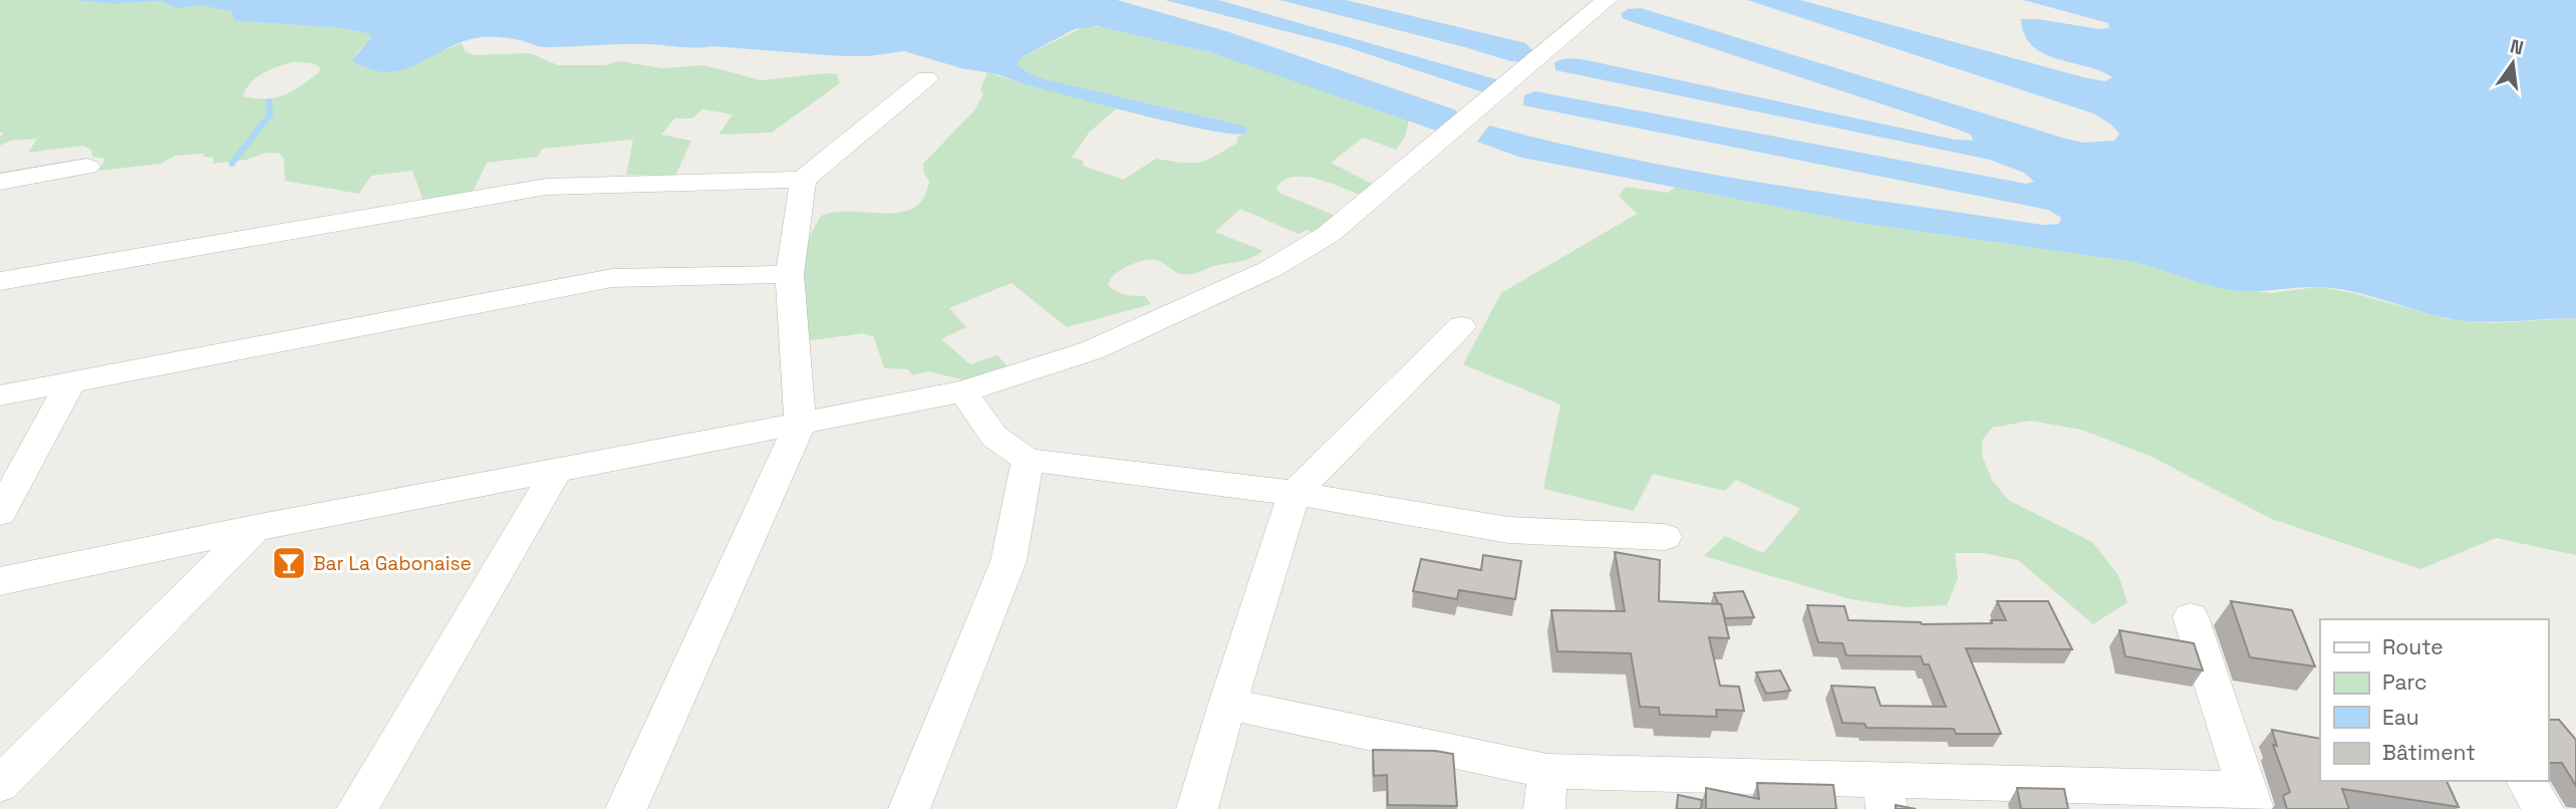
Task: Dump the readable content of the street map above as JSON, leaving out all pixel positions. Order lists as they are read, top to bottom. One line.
{"places":{"bar":["Bar La Gabonaise"]},"legend":["Route","Parc","Eau","Bâtiment"],"north":"top"}
